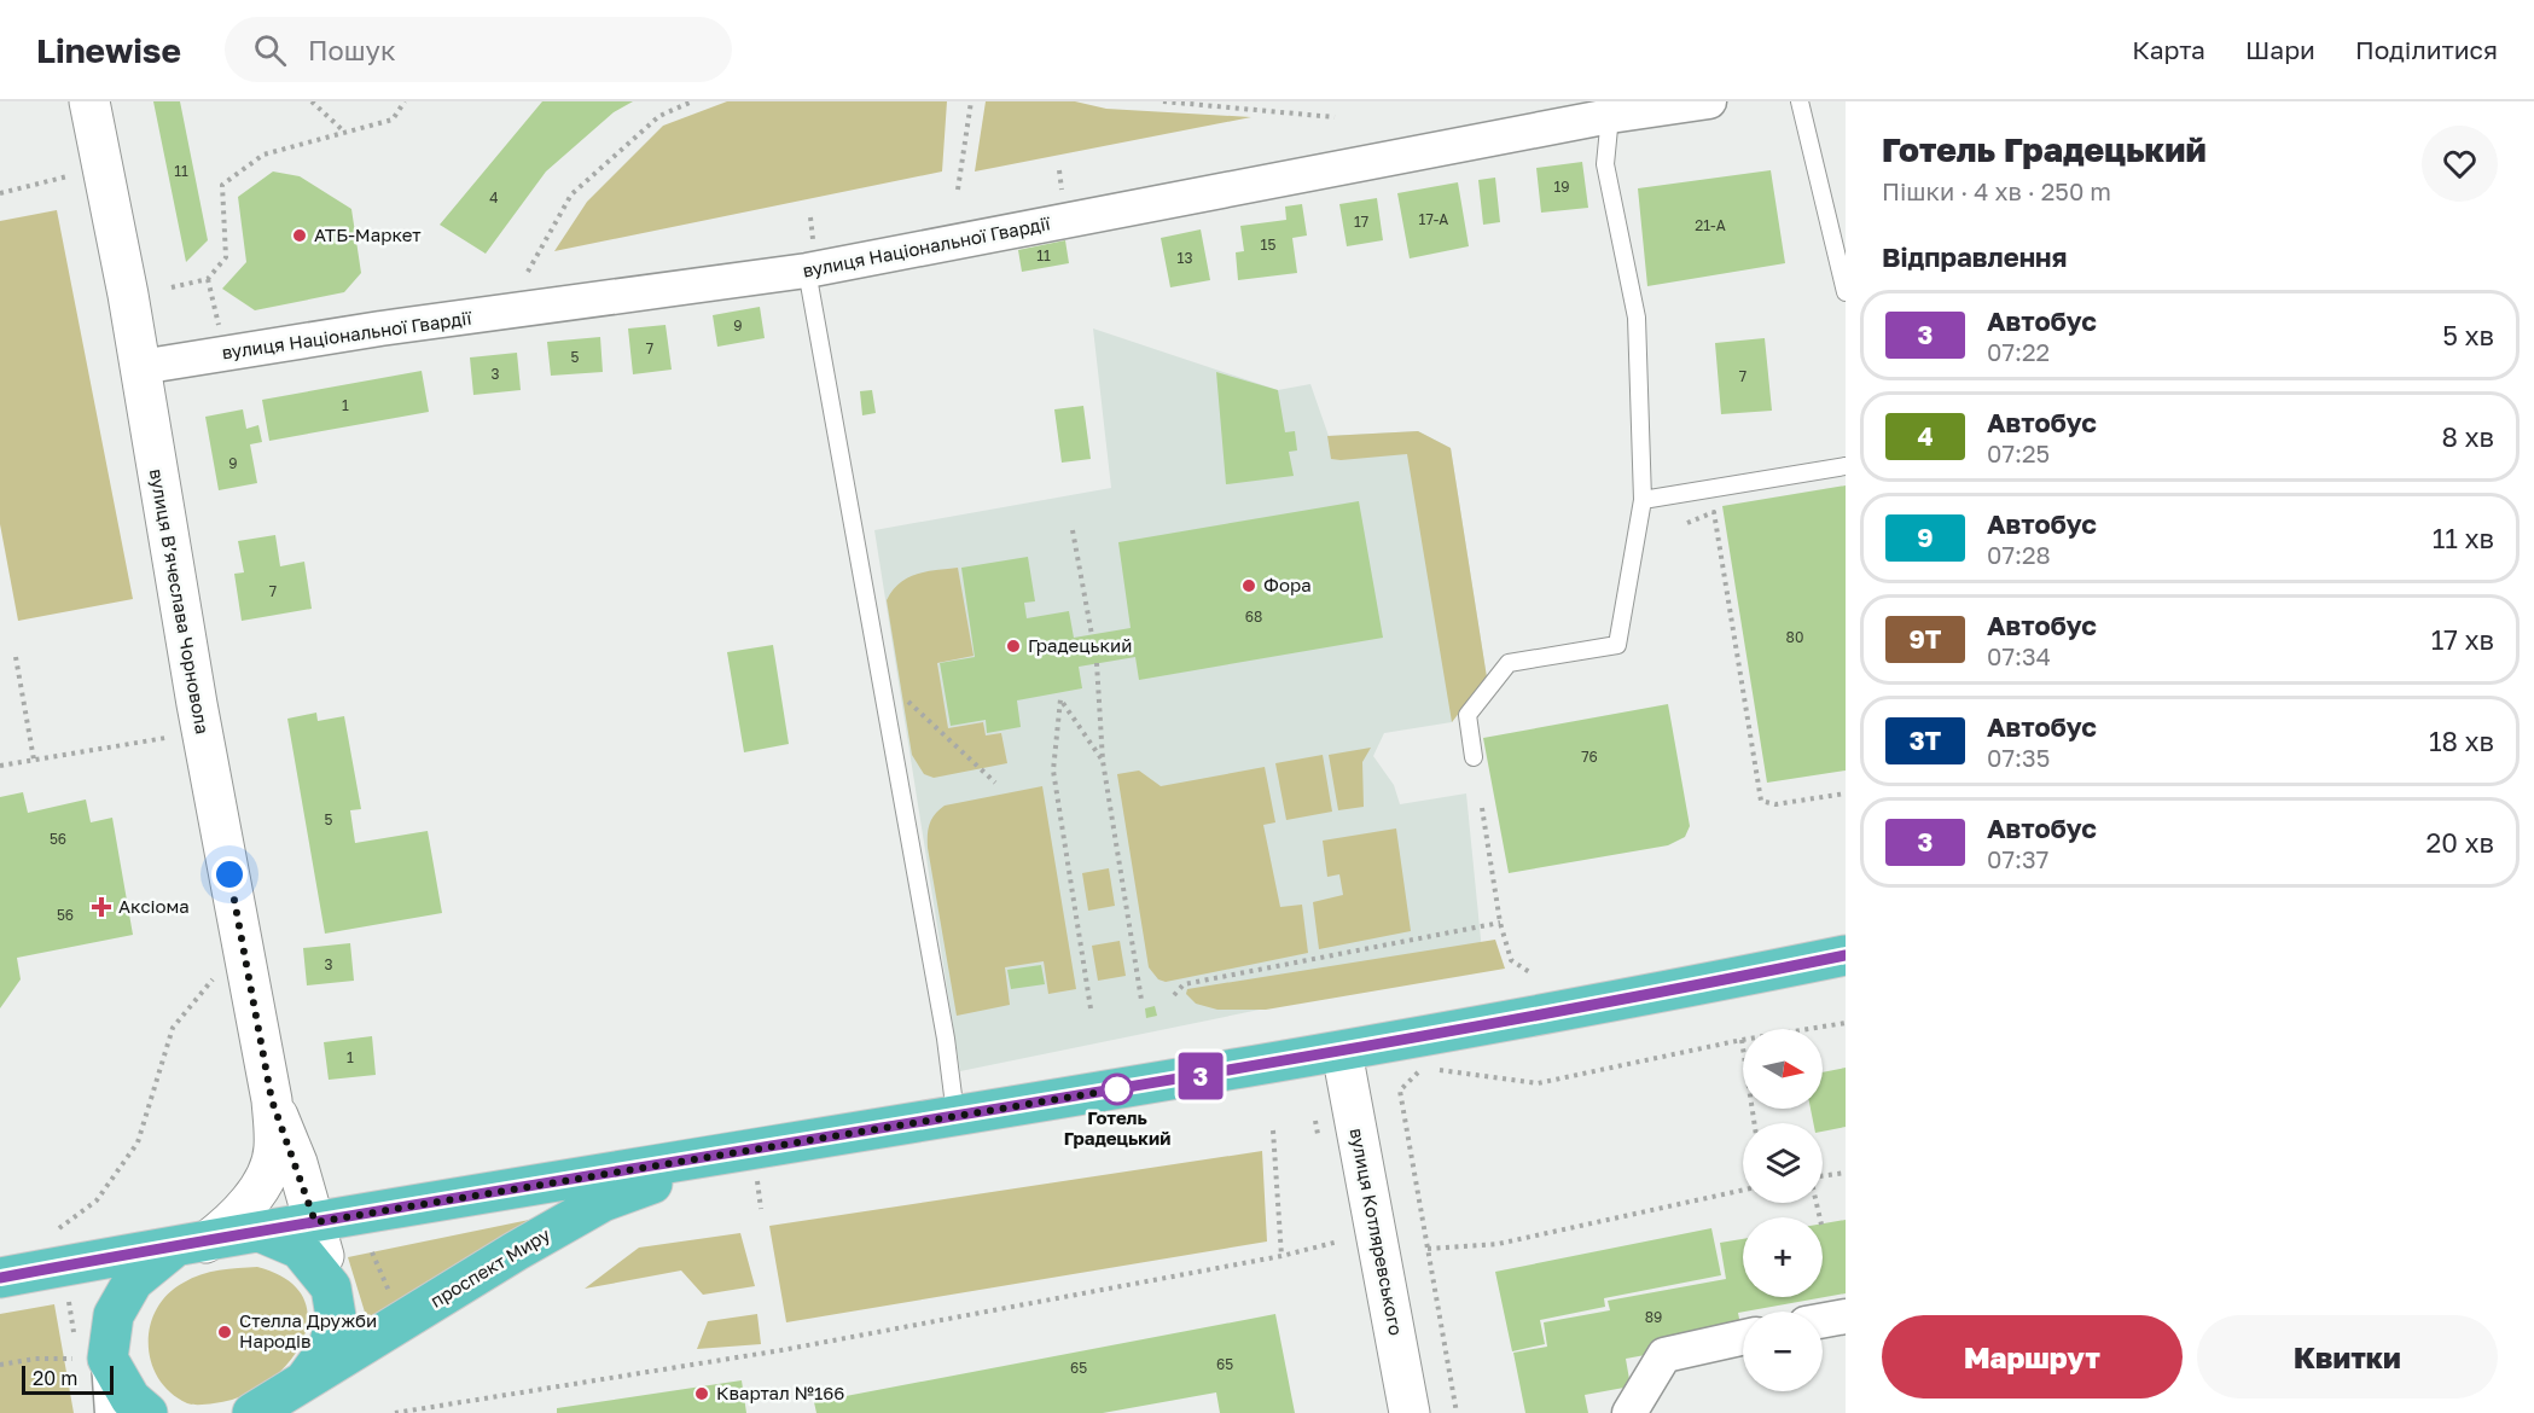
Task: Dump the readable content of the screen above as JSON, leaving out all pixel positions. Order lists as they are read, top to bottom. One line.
{"streets":{"main road":["вулиця Вʼячеслава Чорновола","вулиця Котляревського","проспект Миру"],"street":["вулиця Національної Гвардії"]},"crossings":[["вулиця Національної Гвардії","вулиця Вʼячеслава Чорновола"],["вулиця Вʼячеслава Чорновола","проспект Миру"],["вулиця Котляревського","проспект Миру"]],"places":{"other":["АТБ-Маркет","Фора","Градецький","Готель Градецький","Стелла Дружби Народiв","Квартал №166"],"health":["Аксіома"]},"lines":["bus line 3"],"house_numbers":["11","19","4","17-А","17","21-А","15","11","13","9","7","5","3","7","1","9","7","68","80","76","5","56","56","3","1","89","65","65"],"scale_bar":"20 m","north":"right","page":{"header":"Linewise","search":"Пошук","nav":["Карта","Шари","Поділитися"],"on_map":"3","heading":[["Готель Градецький","Пішки · 4 хв · 250 m"],"Відправлення"],"list":[{"mark":"3","name":"Автобус","note":"07:22","value":"5 хв"},{"mark":"4","name":"Автобус","note":"07:25","value":"8 хв"},{"mark":"9","name":"Автобус","note":"07:28","value":"11 хв"},{"mark":"9Т","name":"Автобус","note":"07:34","value":"17 хв"},{"mark":"3Т","name":"Автобус","note":"07:35","value":"18 хв"},{"mark":"3","name":"Автобус","note":"07:37","value":"20 хв"}],"map_buttons":["+","−"],"buttons":["Маршрут","Квитки"],"scale":"20 m"}}
